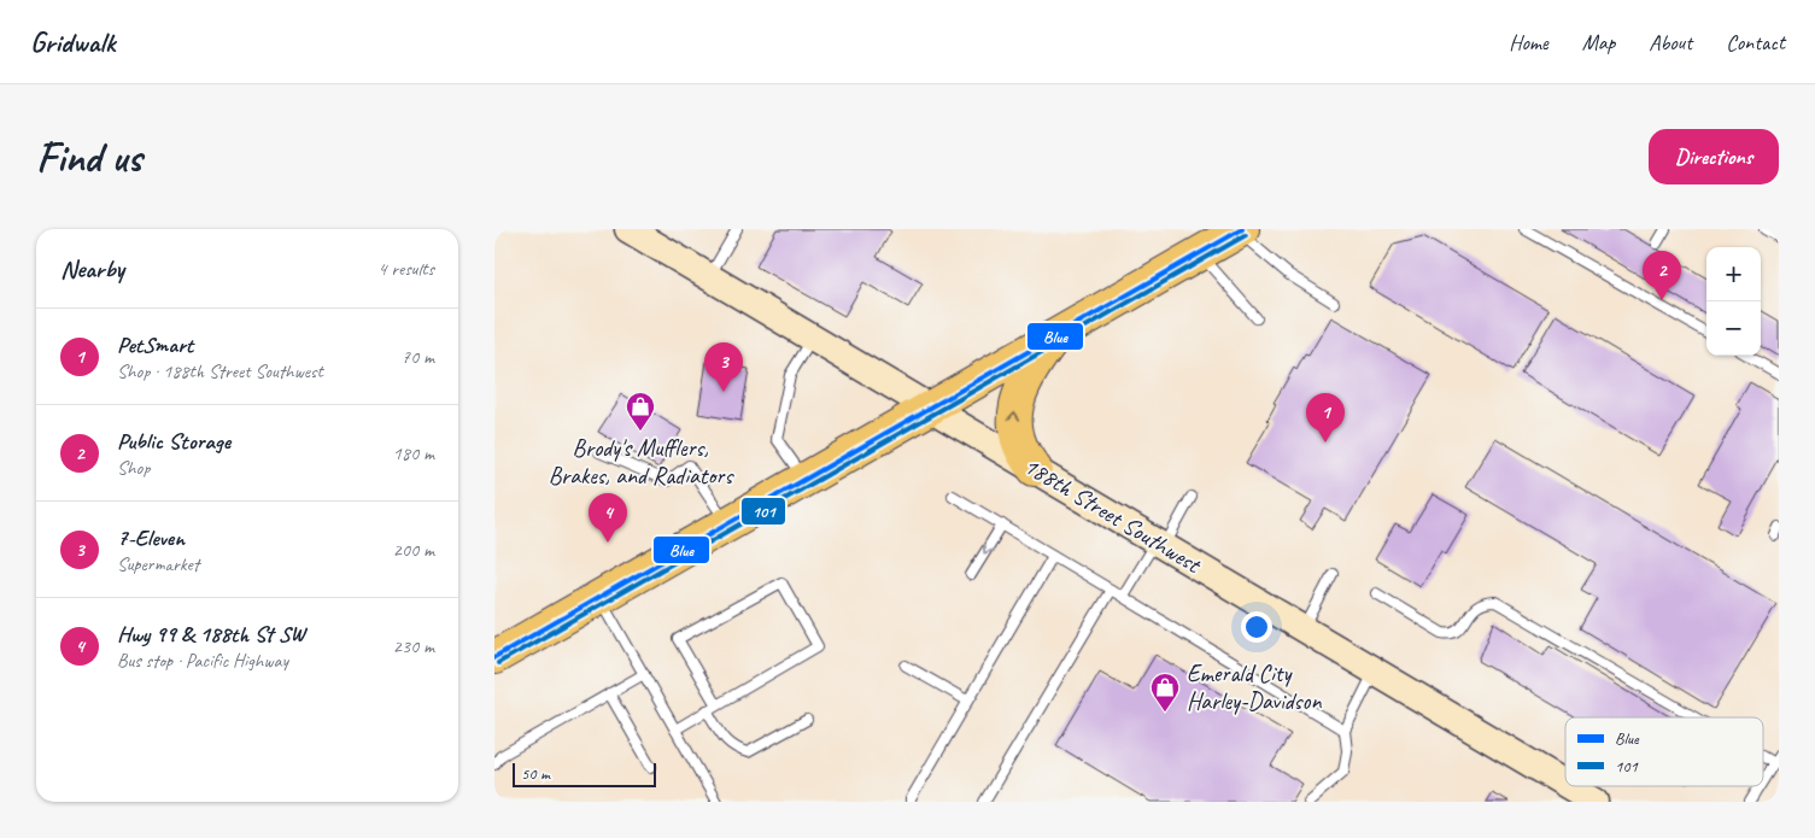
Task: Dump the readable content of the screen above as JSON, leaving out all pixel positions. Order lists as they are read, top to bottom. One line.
{"streets":{"street":["188th Street Southwest"]},"places":{"shop":["Brody's Mufflers, Brakes, and Radiators","Emerald City Harley-Davidson"]},"lines":["transit line Blue","transit line 101"],"legend":["Blue","101"],"scale_bar":"50 m","page":{"header":"Gridwalk","nav":["Home","Map","About","Contact"],"buttons":"Directions","title":"Find us","heading":["Nearby","4 results"],"map_buttons":["+","−"],"pins":["2","3","1","4"],"list":[{"mark":"1","name":"PetSmart","note":"Shop · 188th Street Southwest","value":"70 m"},{"mark":"2","name":"Public Storage","note":"Shop","value":"180 m"},{"mark":"3","name":"7-Eleven","note":"Supermarket","value":"200 m"},{"mark":"4","name":"Hwy 99 & 188th St SW","note":"Bus stop · Pacific Highway","value":"230 m"}],"scale":"50 m"}}
